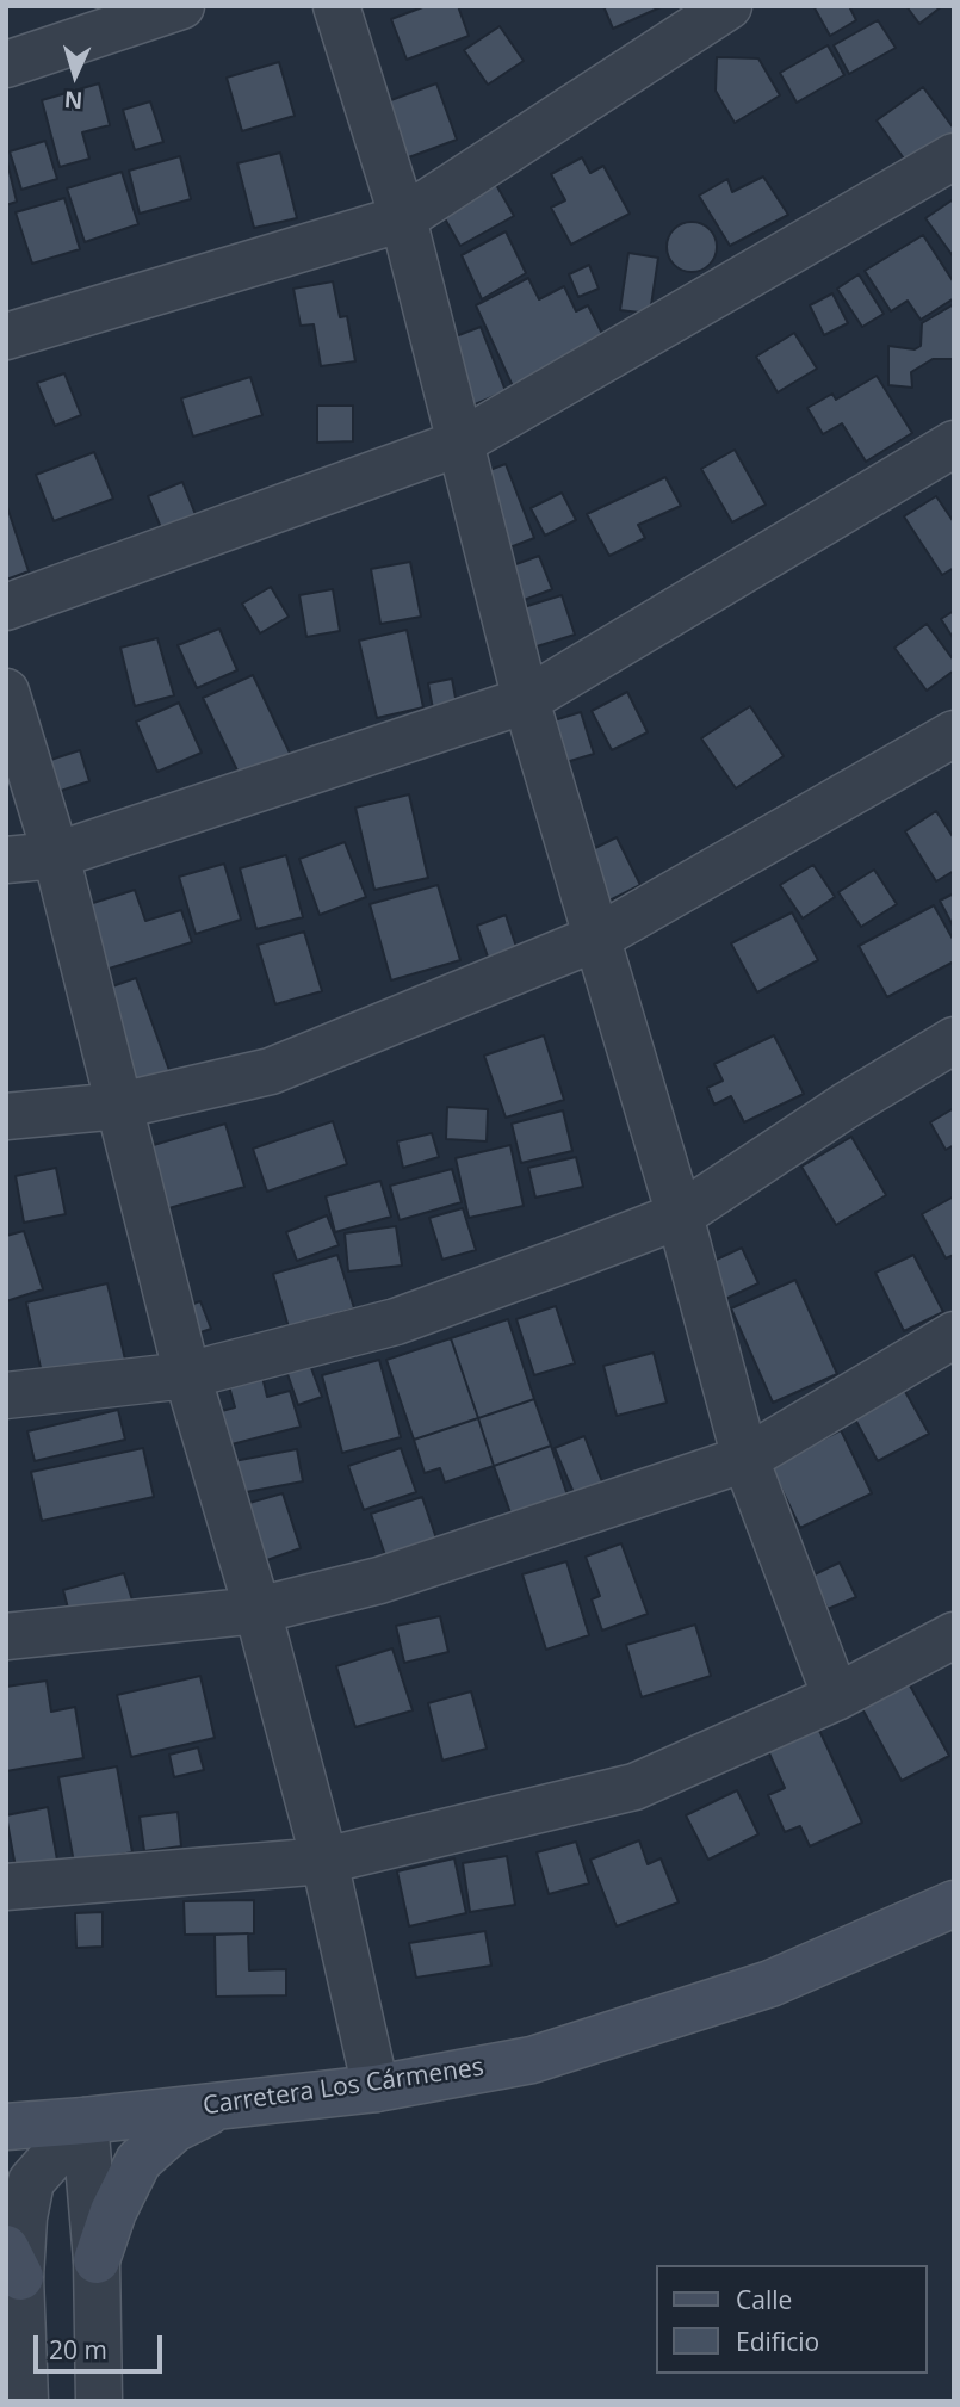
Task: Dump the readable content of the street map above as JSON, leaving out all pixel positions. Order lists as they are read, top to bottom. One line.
{"streets":{"main road":["Carretera Los Cármenes"]},"legend":["Calle","Edificio"],"scale_bar":"20 m","north":"bottom"}
